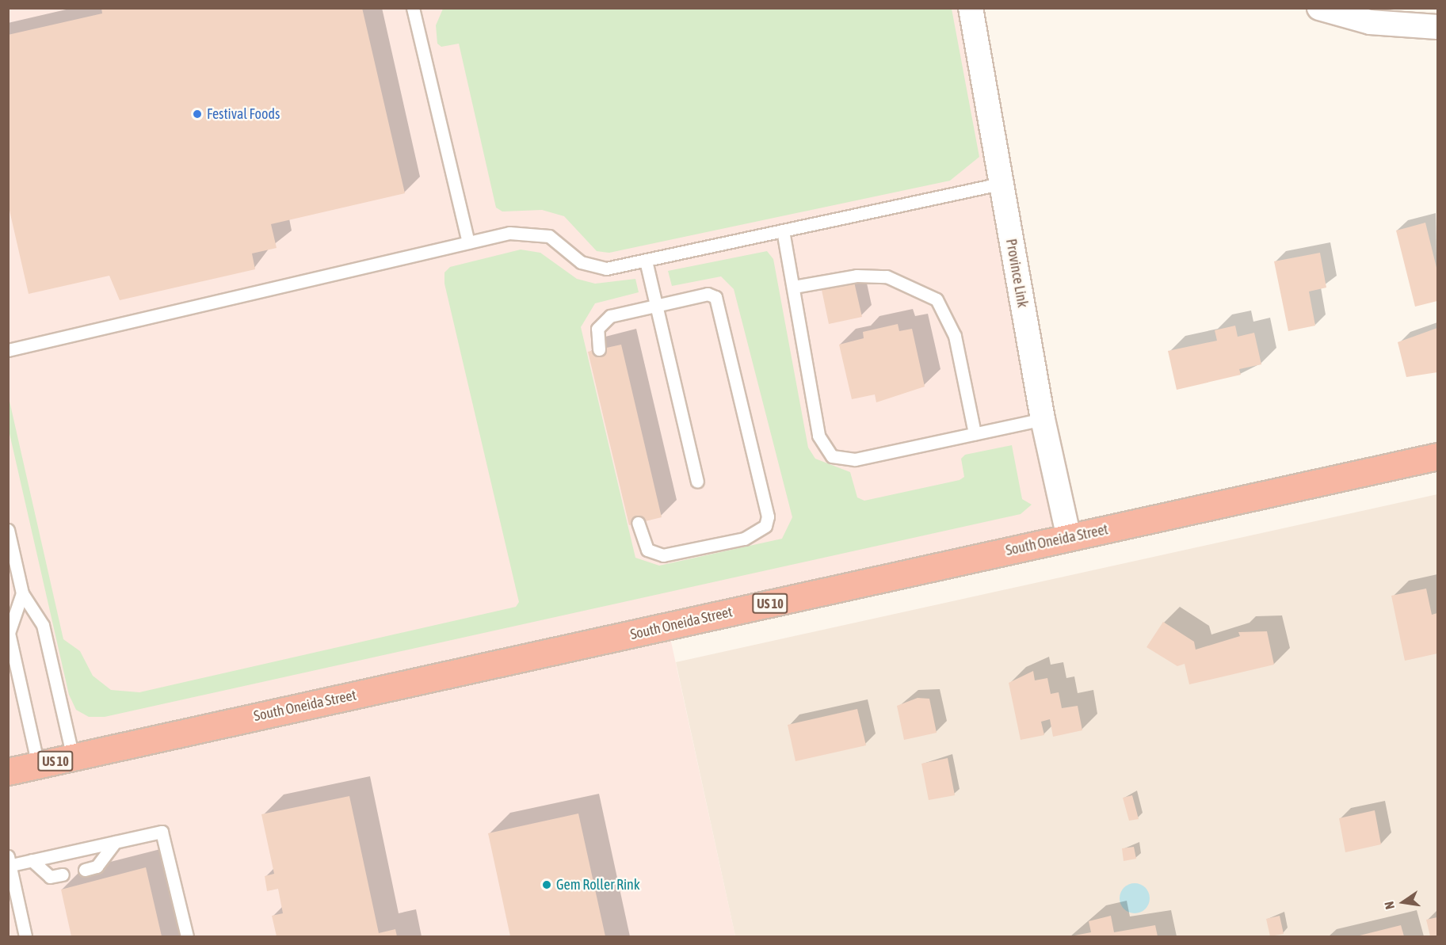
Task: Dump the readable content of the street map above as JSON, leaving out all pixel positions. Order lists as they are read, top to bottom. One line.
{"streets":{"highway":["South Oneida Street","US 10"],"street":["Province Link"]},"crossings":[["Province Link","South Oneida Street"]],"places":["Festival Foods","Gem Roller Rink"],"north":"left"}
